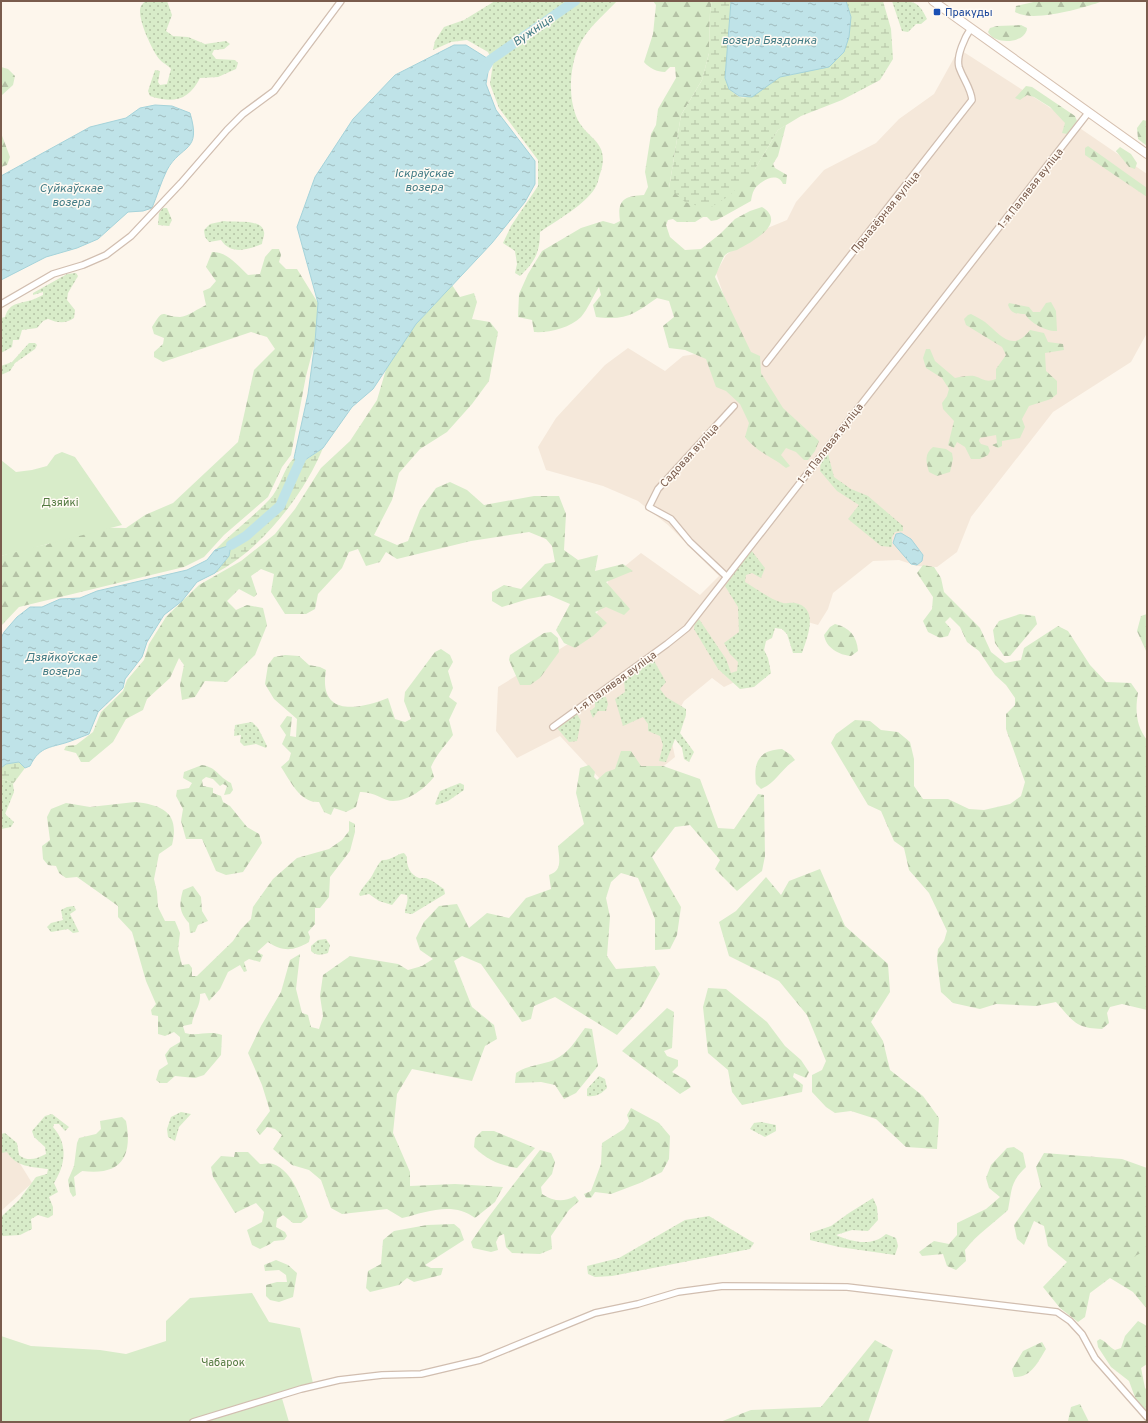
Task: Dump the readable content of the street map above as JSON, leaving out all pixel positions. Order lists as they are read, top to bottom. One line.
{"streets":{"street":["1-я Палявая вуліца","Прыазёрная вуліца","Садовая вуліца"]},"crossings":[["1-я Палявая вуліца","Садовая вуліца"]],"water":["Вужніца","возера Бяздонка","Іскраўскае возера","Суйкаўскае возера","Дзяйкоўскае возера"],"parks":["Дзяйкі","Чабарок"],"places":{"transit":["Пракуды"]}}
